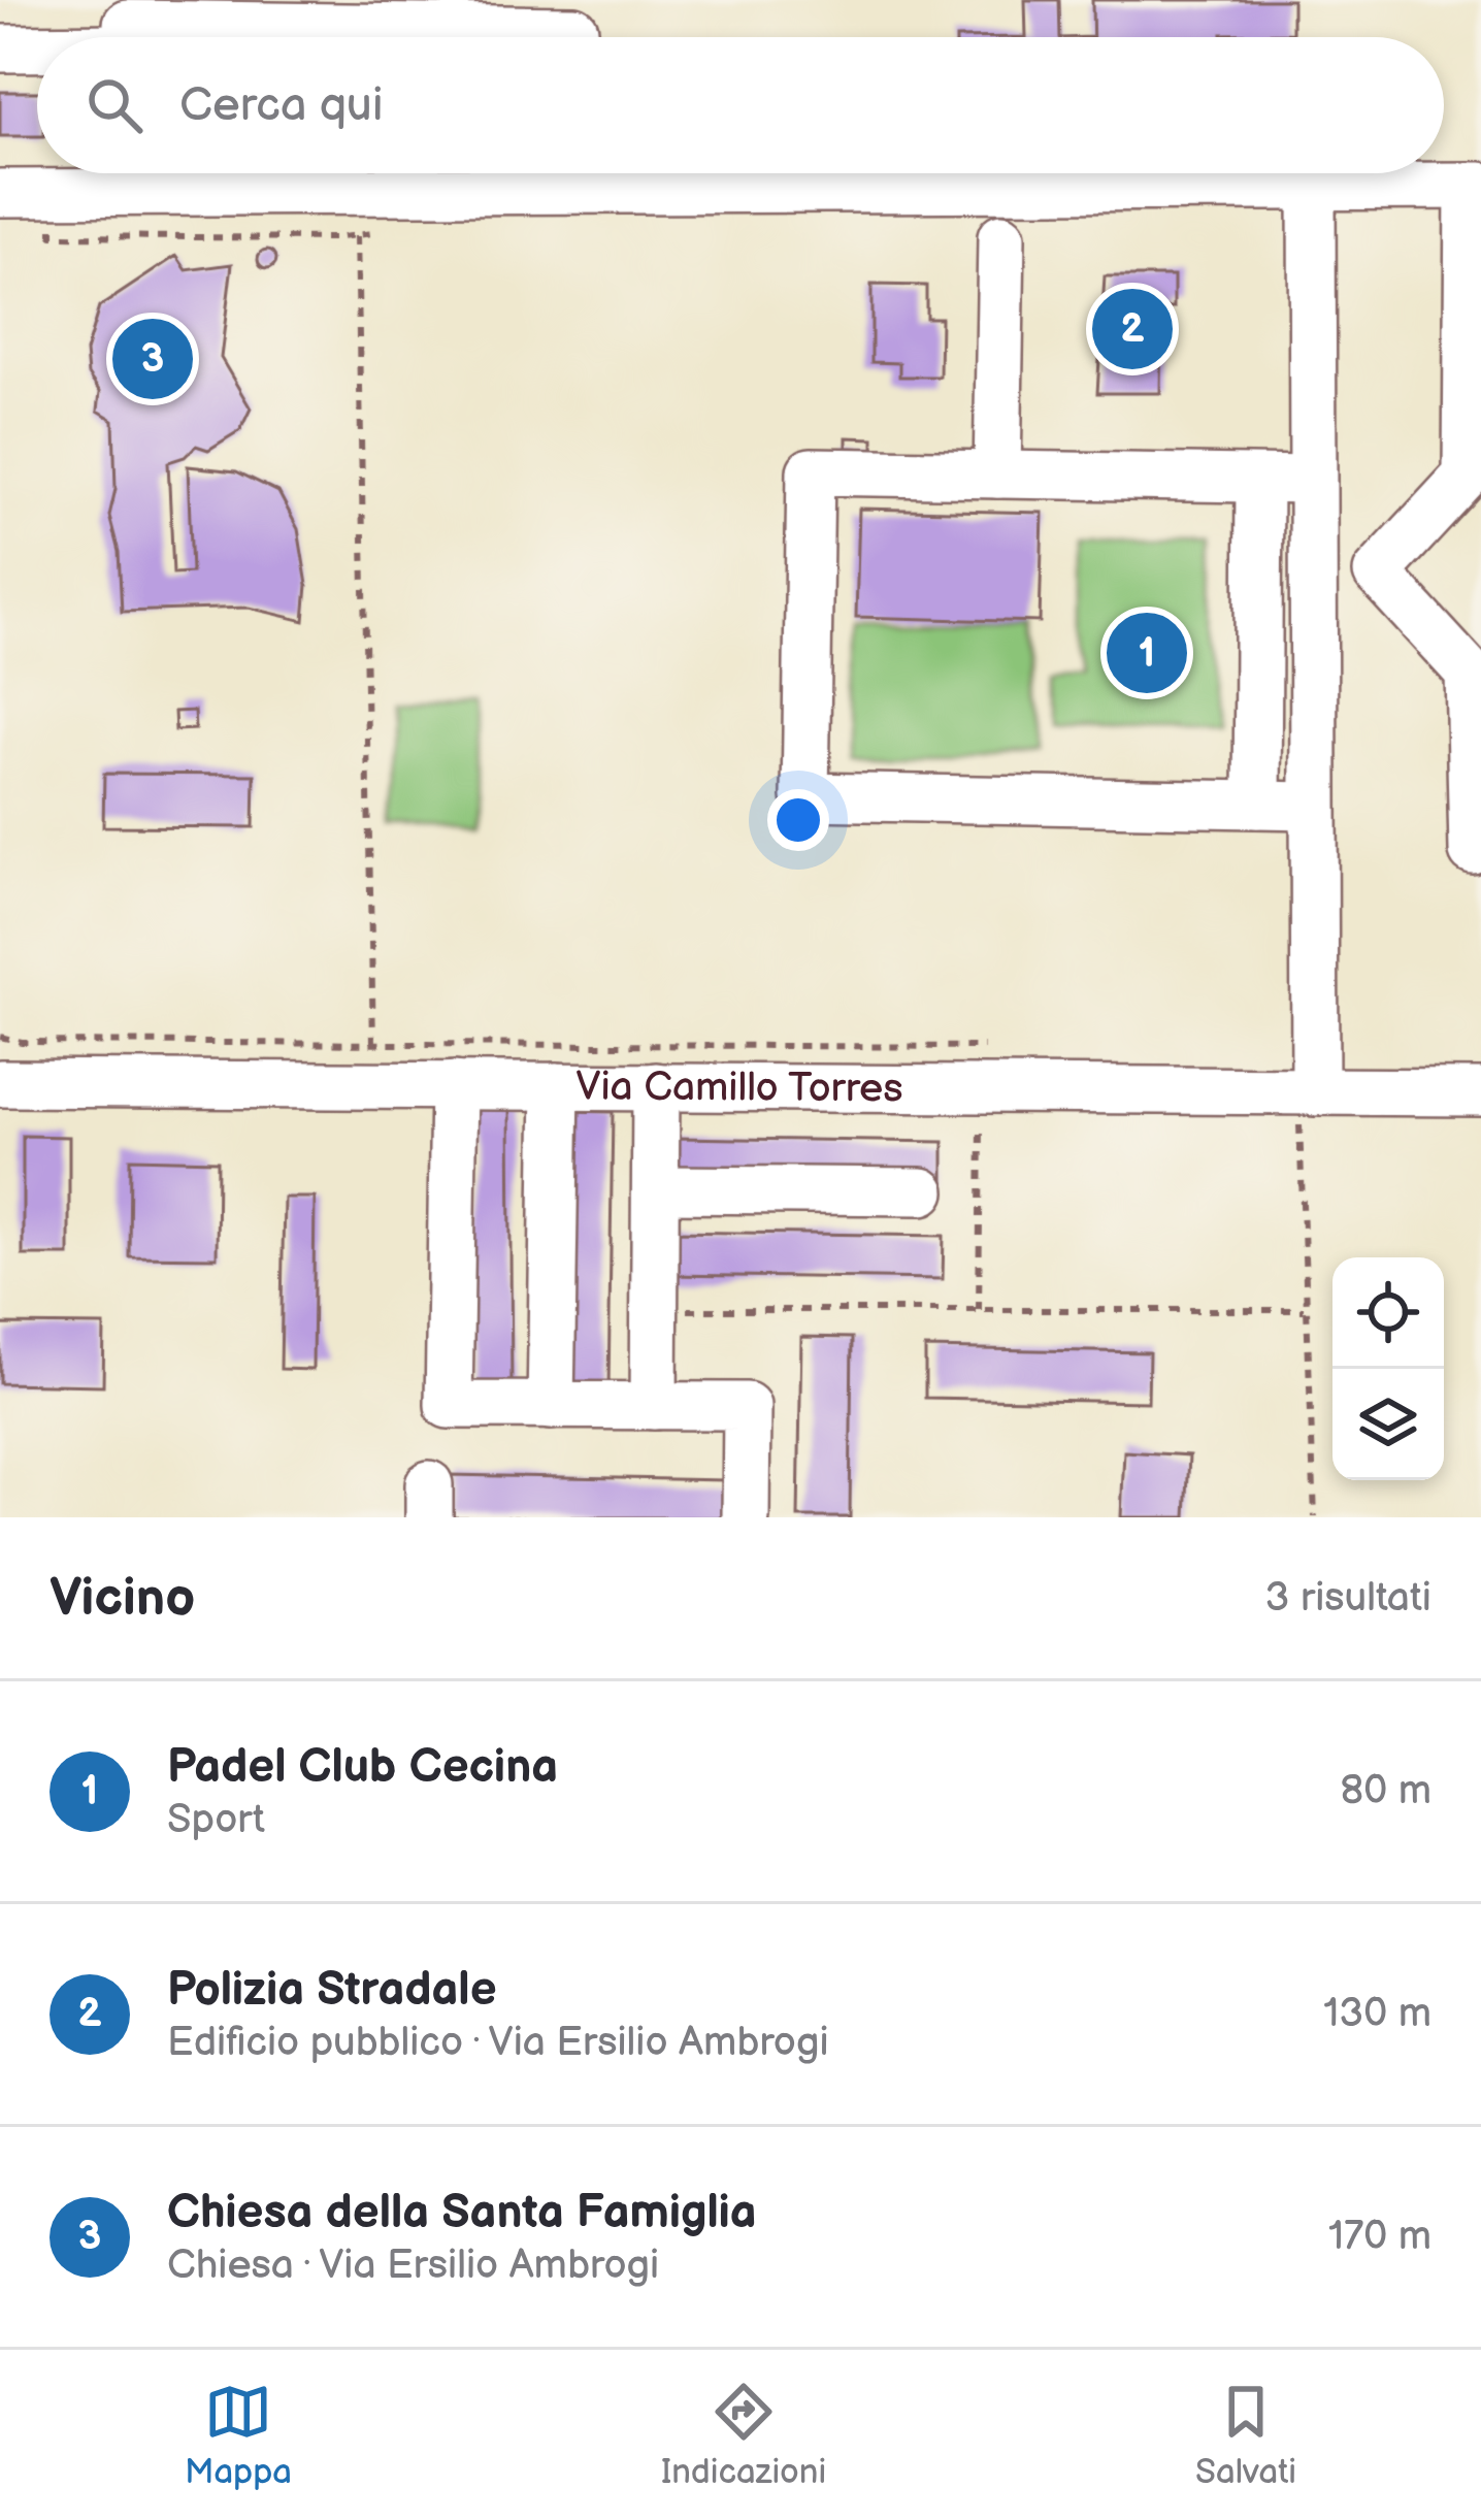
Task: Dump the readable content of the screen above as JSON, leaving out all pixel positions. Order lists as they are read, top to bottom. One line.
{"streets":{"street":["Via Camillo Torres"]},"page":{"search":"Cerca qui","pins":["2","3","1"],"heading":["Vicino","3 risultati"],"list":[{"mark":"1","name":"Padel Club Cecina","note":"Sport","value":"80 m"},{"mark":"2","name":"Polizia Stradale","note":"Edificio pubblico · Via Ersilio Ambrogi","value":"130 m"},{"mark":"3","name":"Chiesa della Santa Famiglia","note":"Chiesa · Via Ersilio Ambrogi","value":"170 m"}],"nav":["Mappa","Indicazioni","Salvati"]}}
